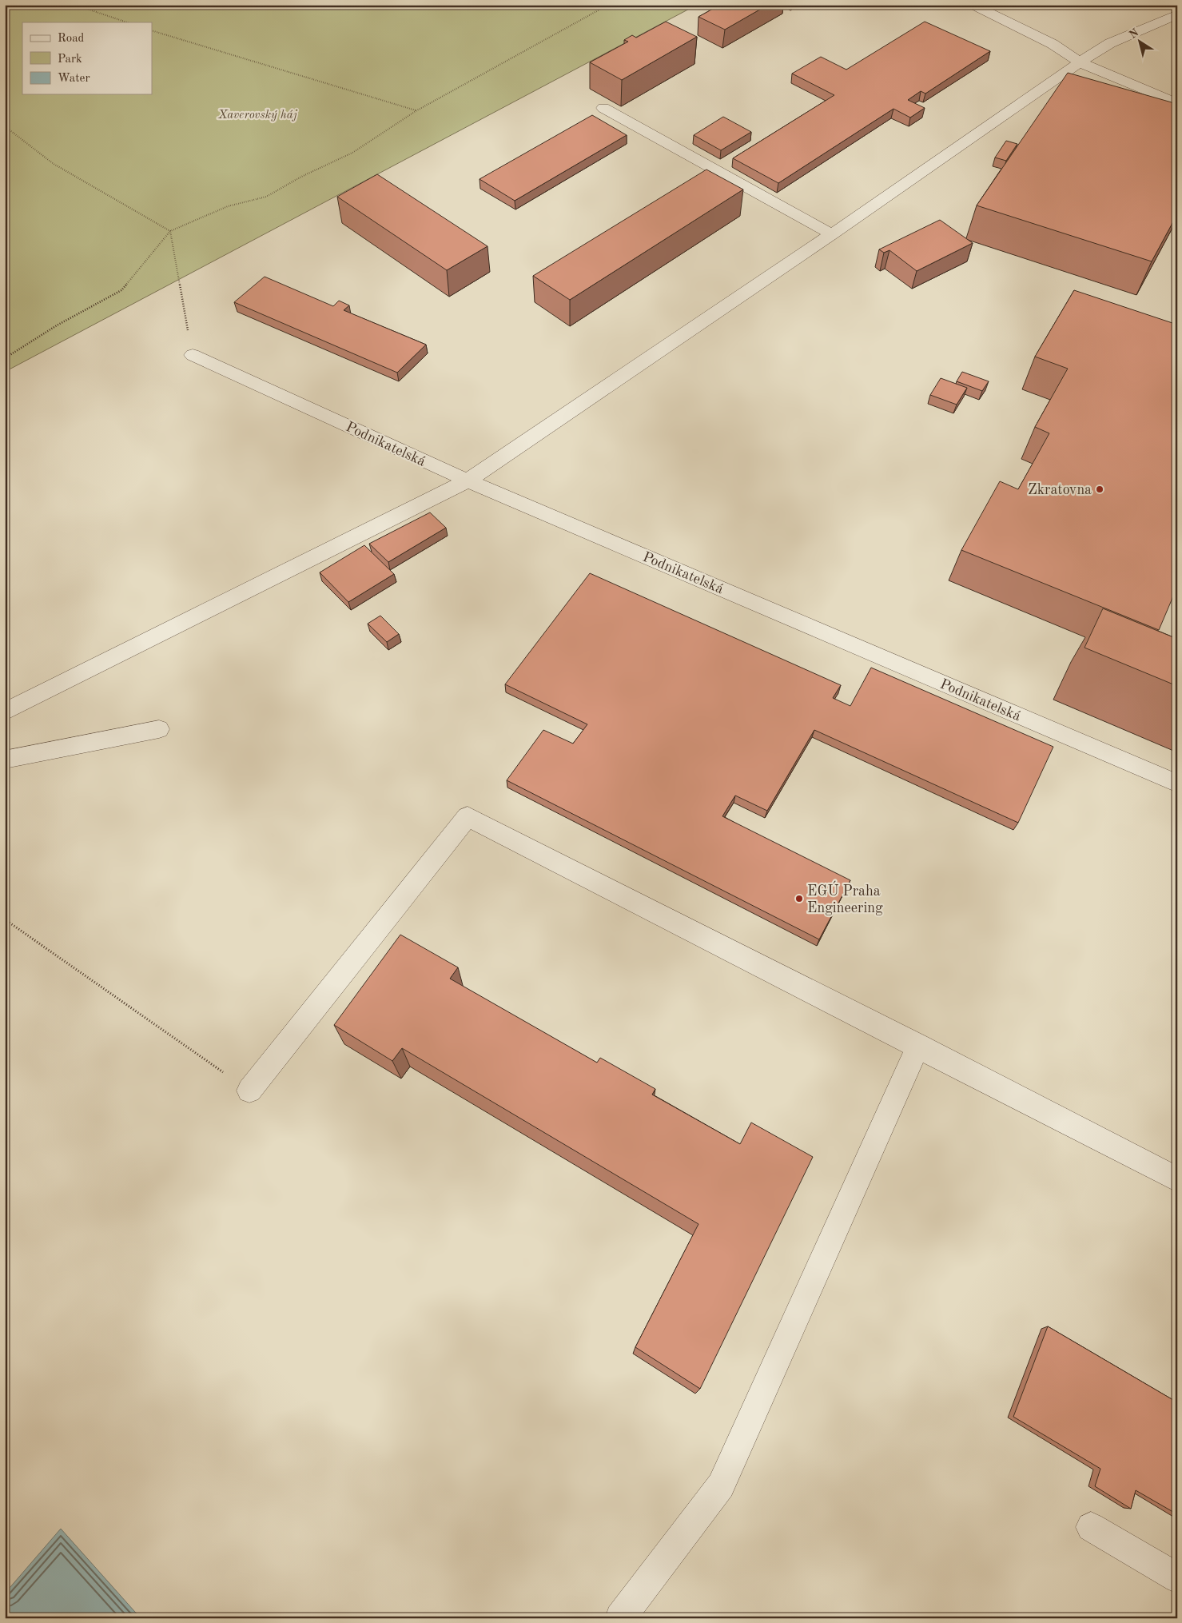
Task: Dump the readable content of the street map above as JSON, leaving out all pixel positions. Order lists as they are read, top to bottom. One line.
{"streets":{"lane":["Podnikatelská"]},"parks":["Xaverovský háj"],"places":["Zkratovna","EGÚ Praha Engineering"],"legend":["Road","Park","Water"],"north":"top left"}
